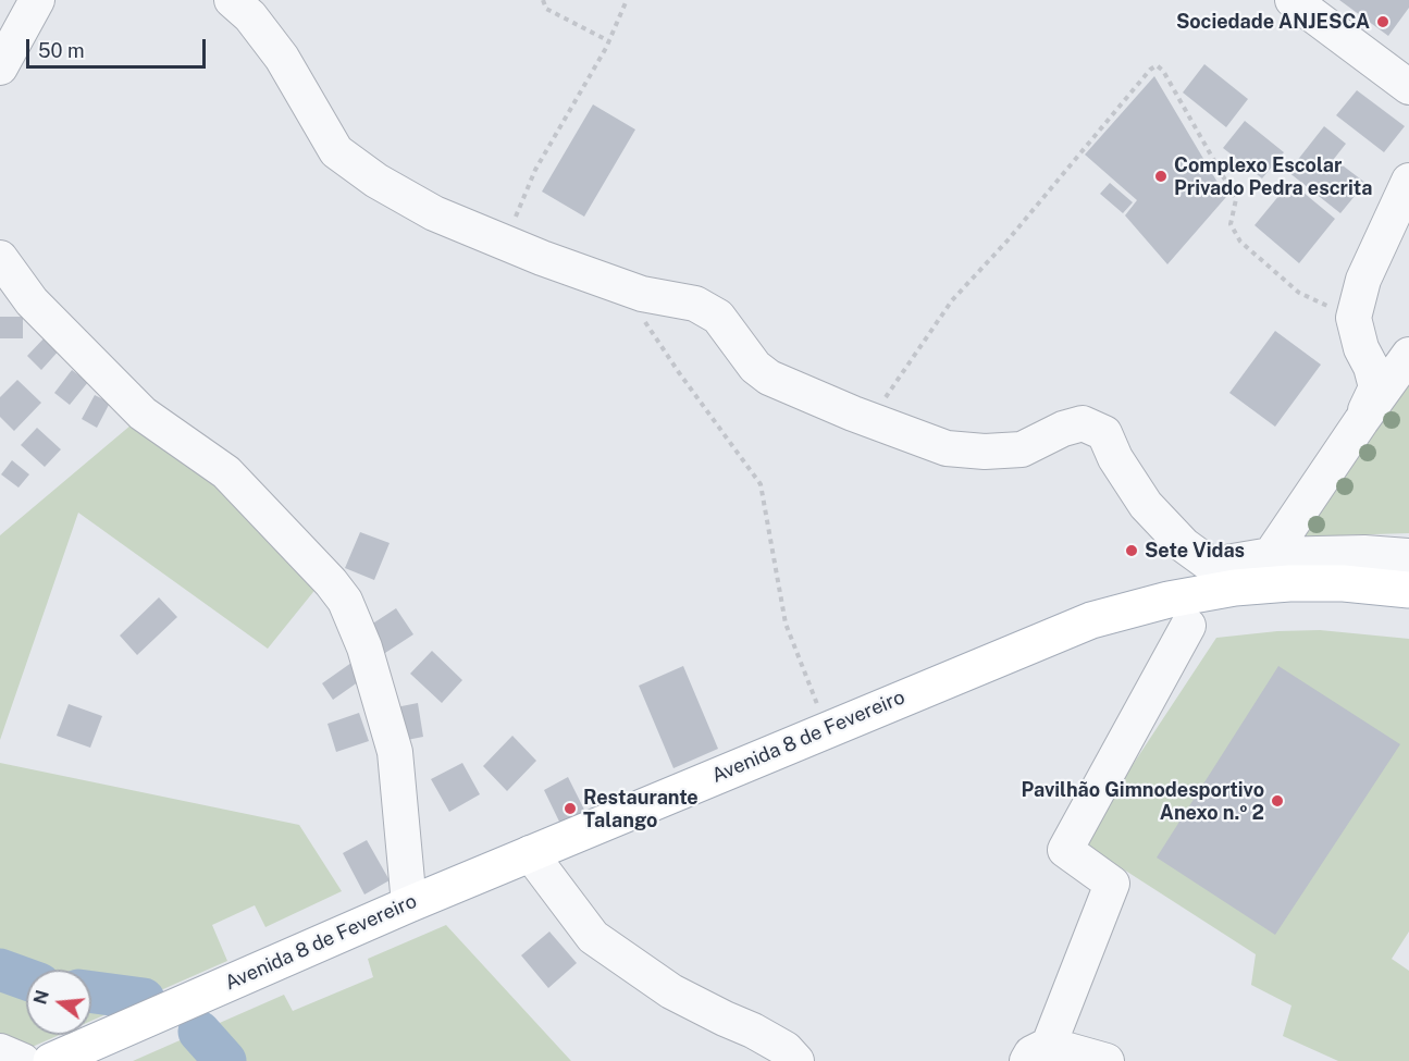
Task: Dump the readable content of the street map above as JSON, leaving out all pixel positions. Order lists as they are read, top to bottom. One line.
{"streets":{"main road":["Avenida 8 de Fevereiro"]},"places":["Sociedade ANJESCA","Complexo Escolar Privado Pedra escrita","Sete Vidas","Pavilhão Gimnodesportivo Anexo n.º 2","Restaurante Talango"],"scale_bar":"50 m","north":"left"}
